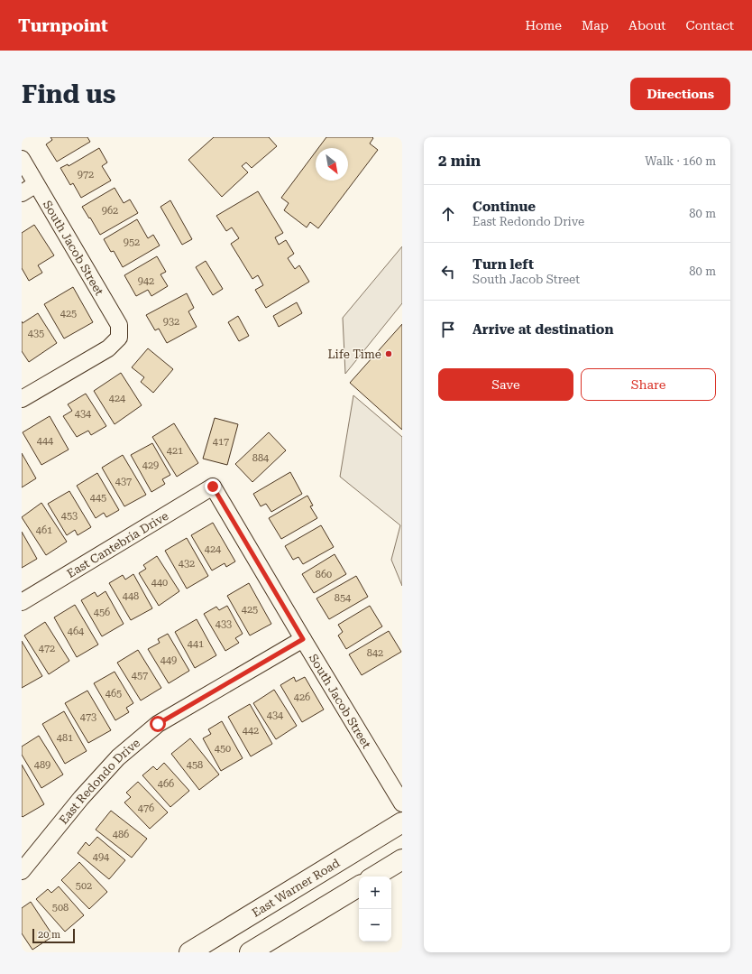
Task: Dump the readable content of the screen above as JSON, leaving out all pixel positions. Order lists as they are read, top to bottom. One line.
{"streets":{"main road":["East Warner Road"],"street":["South Jacob Street","East Cantebria Drive","East Redondo Drive"]},"crossings":[["South Jacob Street","East Cantebria Drive"],["South Jacob Street","East Redondo Drive"]],"places":["Life Time"],"house_numbers":["972","962","952","942","425","932","435","424","434","444","417","421","884","429","437","445","453","461","424","432","860","440","448","854","425","456","433","464","441","472","842","449","457","465","426","434","473","442","481","450","489","458","466","476","486","494","502","508"],"scale_bar":"20 m","north":"bottom right","page":{"header":"Turnpoint","nav":["Home","Map","About","Contact"],"buttons":["Directions",["Save","Share"]],"title":"Find us","heading":["2 min","Walk · 160 m"],"list":[["Continue","East Redondo Drive","80 m"],["Turn left","South Jacob Street","80 m"],"Arrive at destination"],"map_buttons":["+","−"],"scale":"20 m"}}
